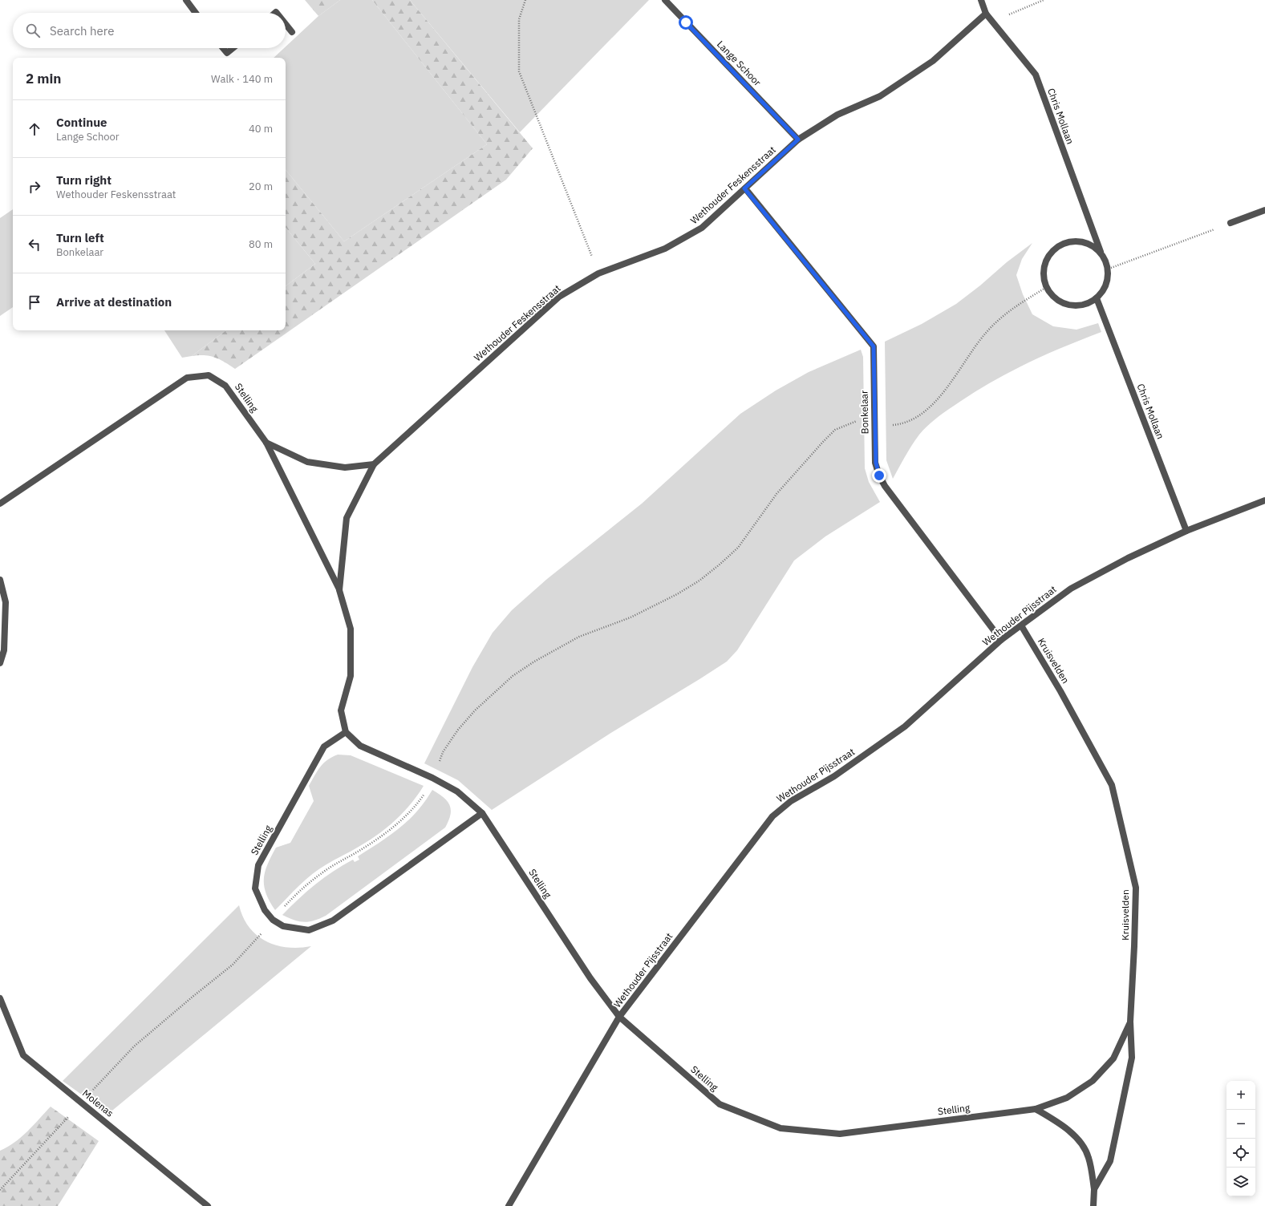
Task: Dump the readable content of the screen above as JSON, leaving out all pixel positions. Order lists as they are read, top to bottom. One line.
{"streets":{"street":["Lange Schoor","Chris Mollaan","Wethouder Feskensstraat","Stelling","Bonkelaar","Wethouder Pijsstraat","Kruisvelden","Molenas"]},"crossings":[["Lange Schoor","Wethouder Feskensstraat"],["Chris Mollaan","Wethouder Feskensstraat"],["Chris Mollaan","Wethouder Pijsstraat"],["Wethouder Feskensstraat","Stelling"],["Wethouder Feskensstraat","Bonkelaar"],["Stelling","Wethouder Pijsstraat"],["Stelling","Kruisvelden"],["Bonkelaar","Wethouder Pijsstraat"],["Wethouder Pijsstraat","Kruisvelden"]],"page":{"search":"Search here","heading":["2 min","Walk · 140 m"],"list":[["Continue","Lange Schoor","40 m"],["Turn right","Wethouder Feskensstraat","20 m"],["Turn left","Bonkelaar","80 m"],"Arrive at destination"],"map_buttons":["+","−"]}}
